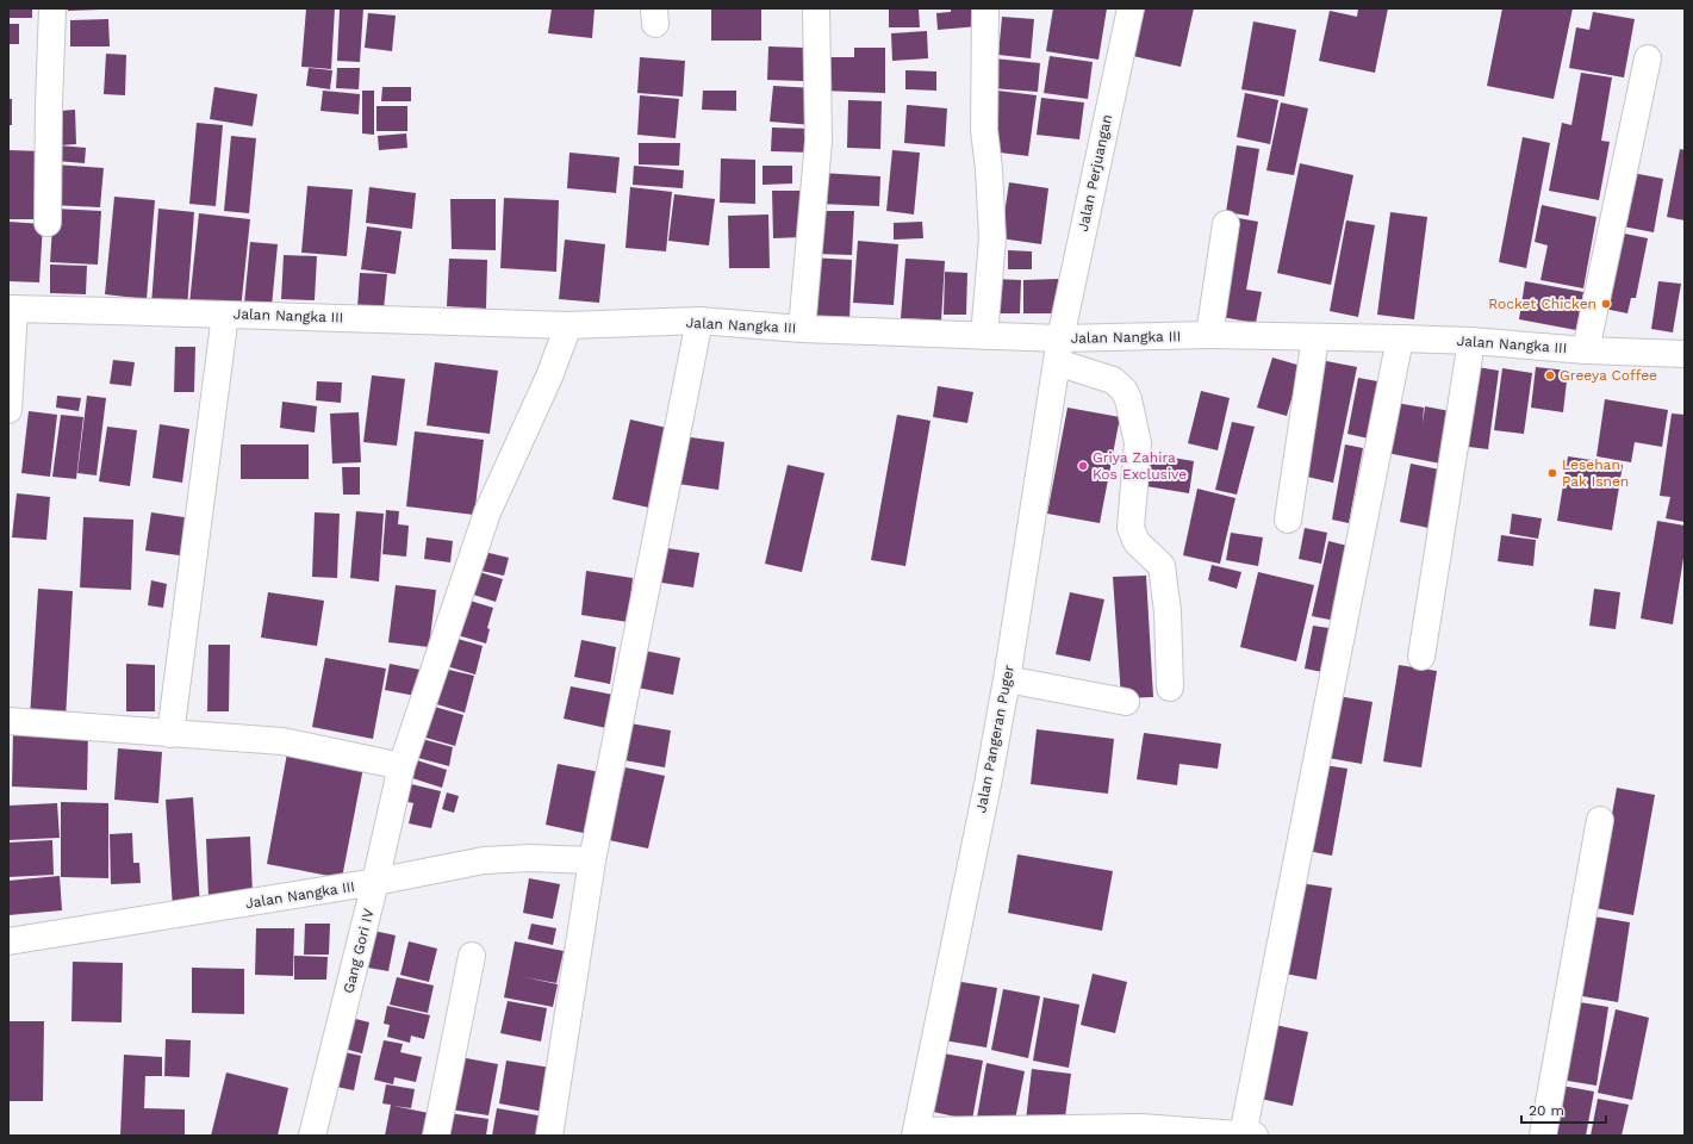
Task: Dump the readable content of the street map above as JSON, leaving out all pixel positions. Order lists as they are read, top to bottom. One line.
{"streets":{"street":["Jalan Perjuangan","Jalan Nangka III","Jalan Pangeran Puger","Gang Gori IV"]},"crossings":[["Jalan Perjuangan","Jalan Nangka III"],["Jalan Perjuangan","Jalan Pangeran Puger"],["Jalan Nangka III","Jalan Pangeran Puger"],["Jalan Nangka III","Gang Gori IV"]],"places":["Rocket Chicken","Greeya Coffee","Griya Zahira Kos Exclusive","Lesehan Pak Isnen"],"scale_bar":"20 m"}
